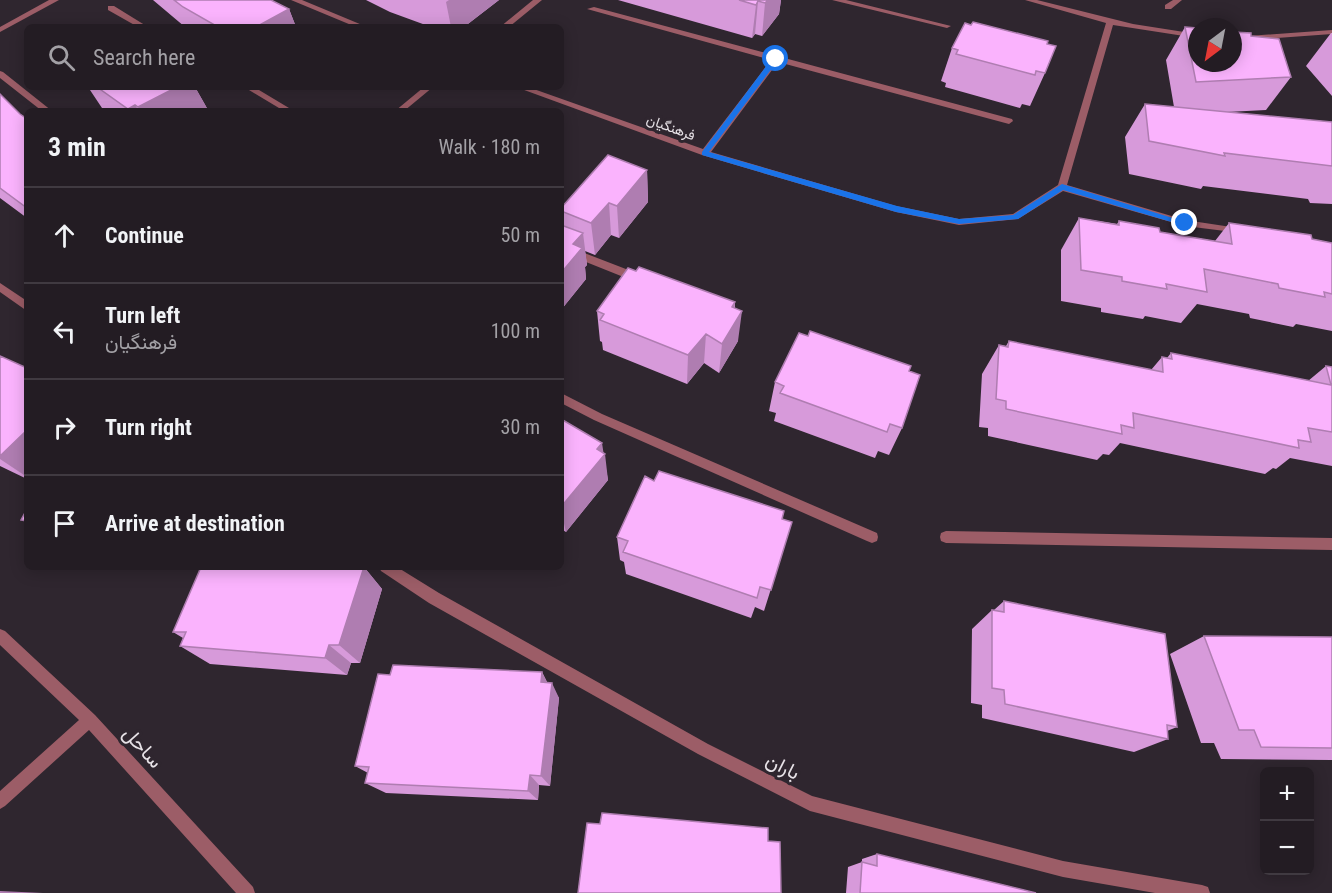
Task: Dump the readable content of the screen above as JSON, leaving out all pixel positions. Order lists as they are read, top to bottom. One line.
{"streets":{"street":["فرهنگیان","ساحل","باران"]},"north":"bottom left","page":{"search":"Search here","heading":["3 min","Walk · 180 m"],"list":[["Continue","50 m"],["Turn left","فرهنگیان","100 m"],["Turn right","30 m"],"Arrive at destination"],"map_buttons":["+","−"]}}
